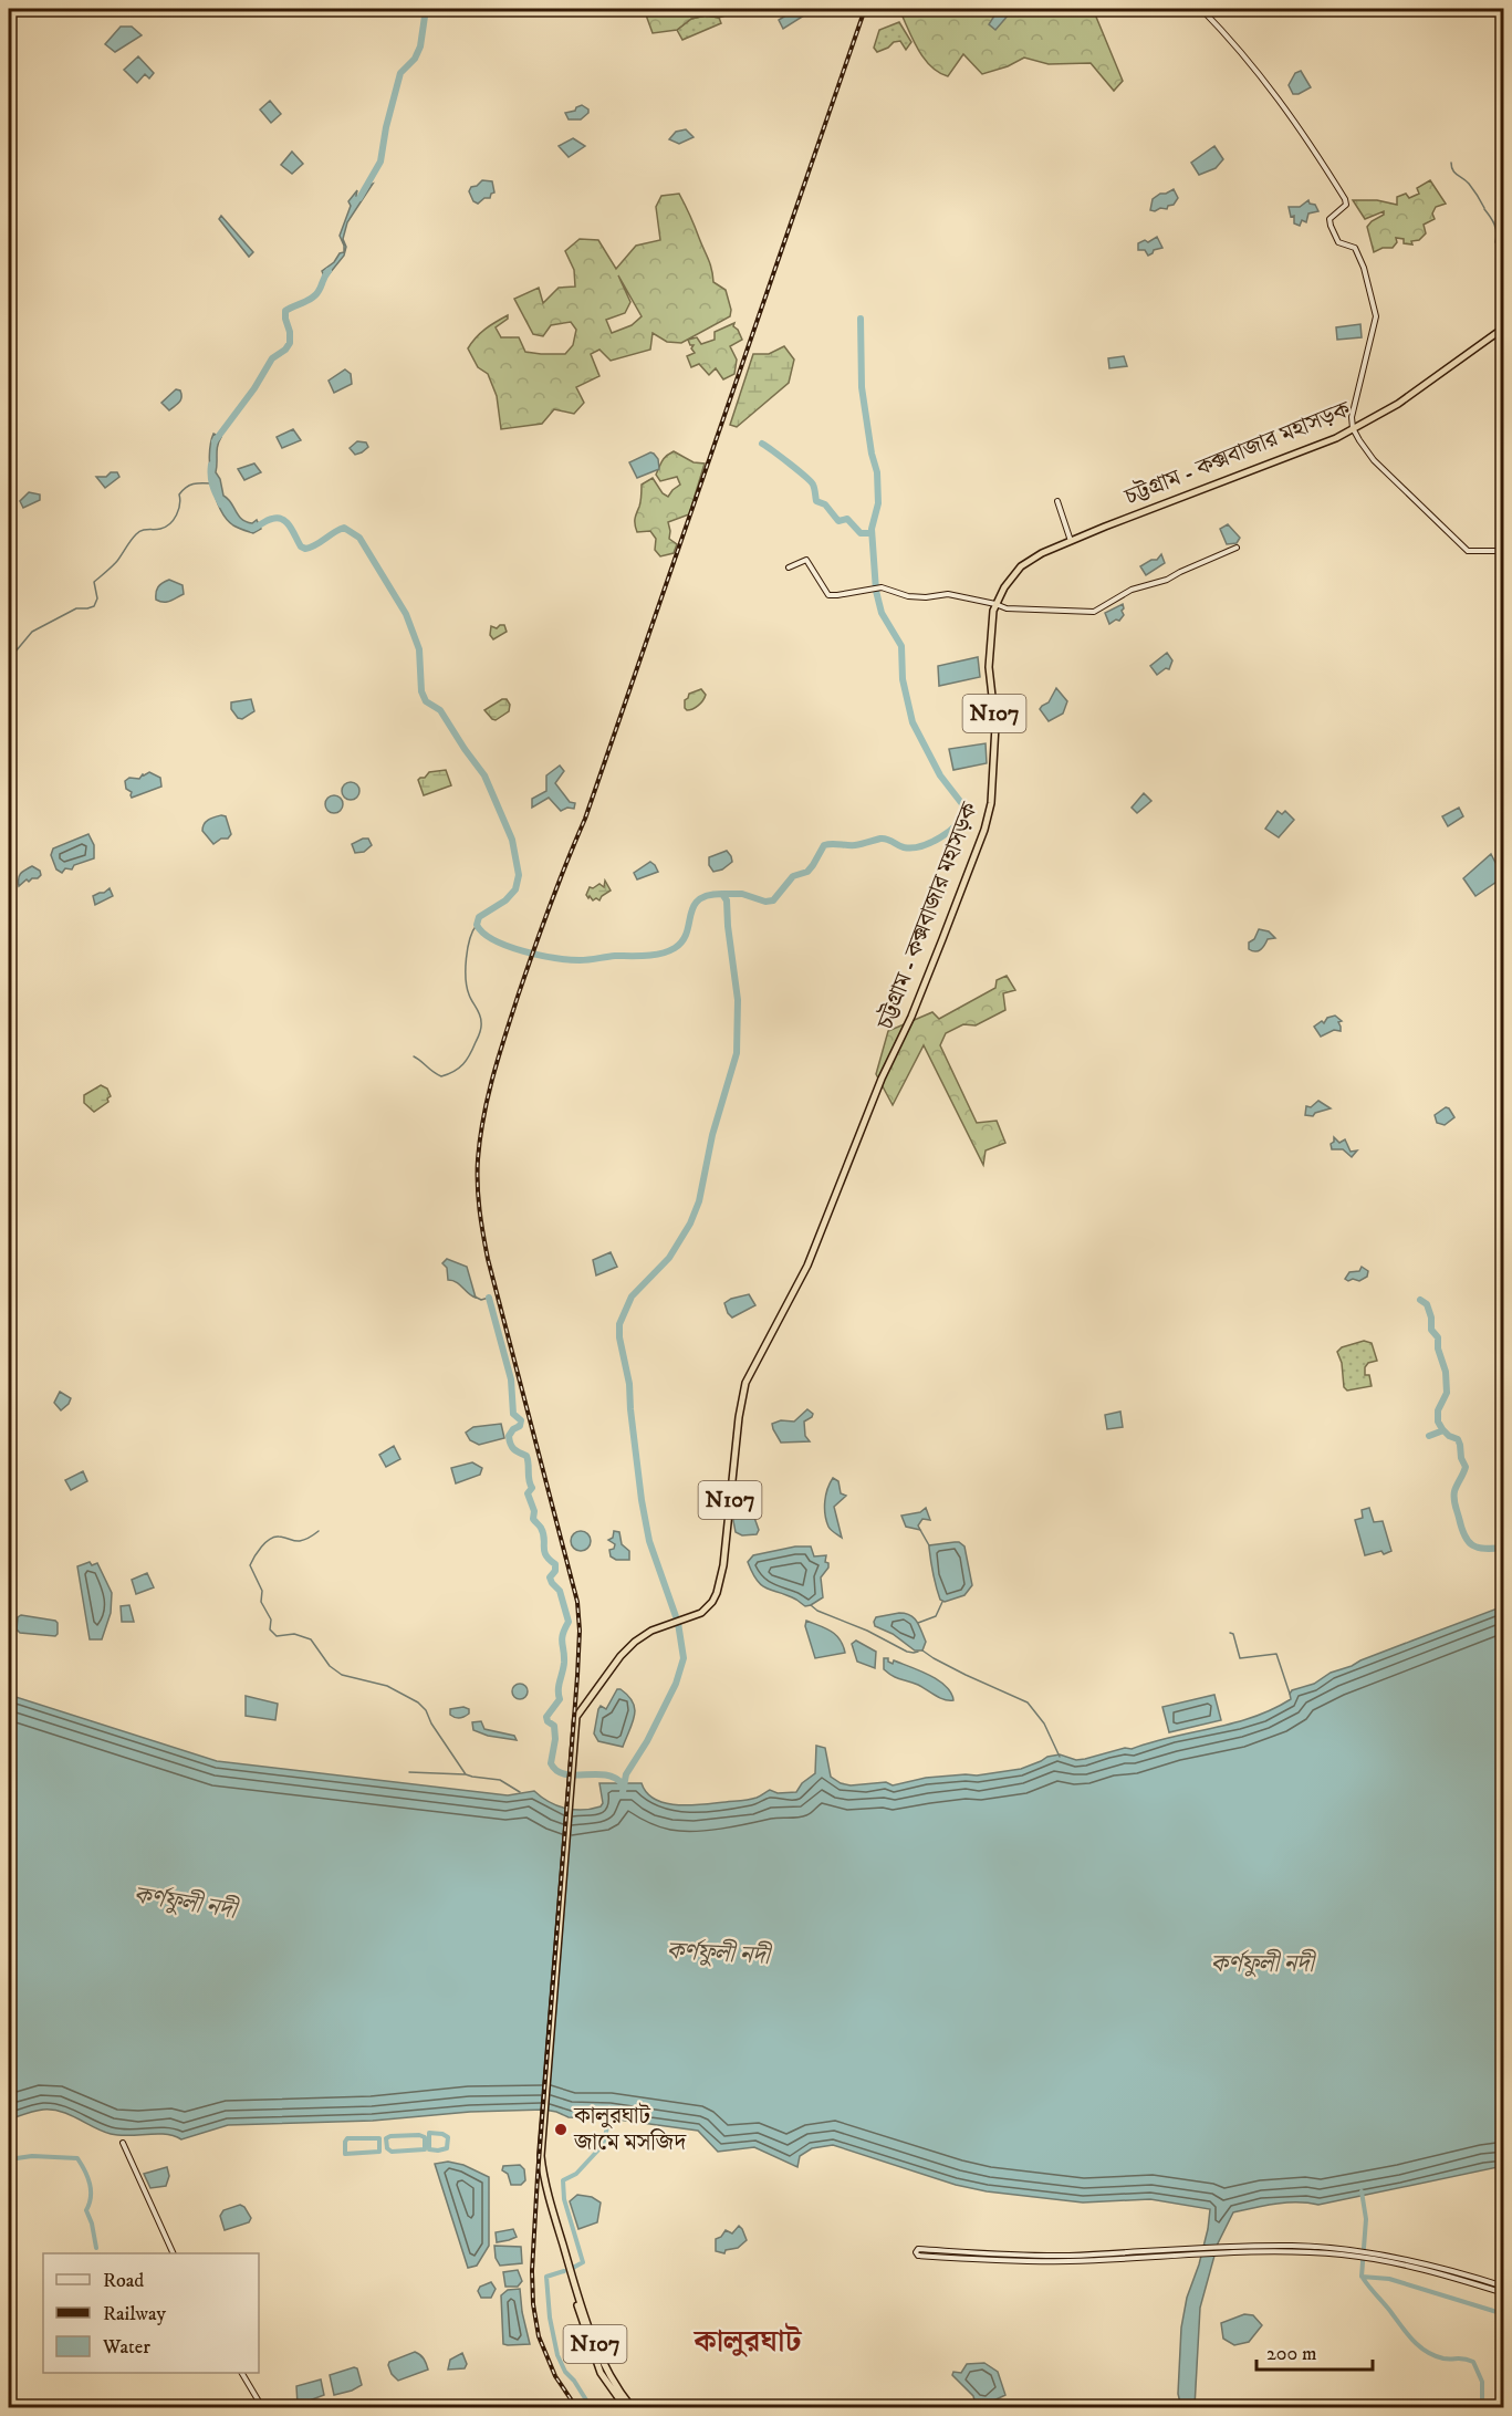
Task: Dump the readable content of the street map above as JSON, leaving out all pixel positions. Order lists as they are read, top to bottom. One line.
{"streets":{"highway":["চট্টগ্রাম - কক্সবাজার মহাসড়ক","N107"]},"crossings":[["চট্টগ্রাম - কক্সবাজার মহাসড়ক","N107"]],"districts":["কালুরঘাট"],"water":["কর্ণফুলী নদী"],"places":["কালুরঘাট জামে মসজিদ"],"legend":["Road","Railway","Water"],"scale_bar":"200 m"}
